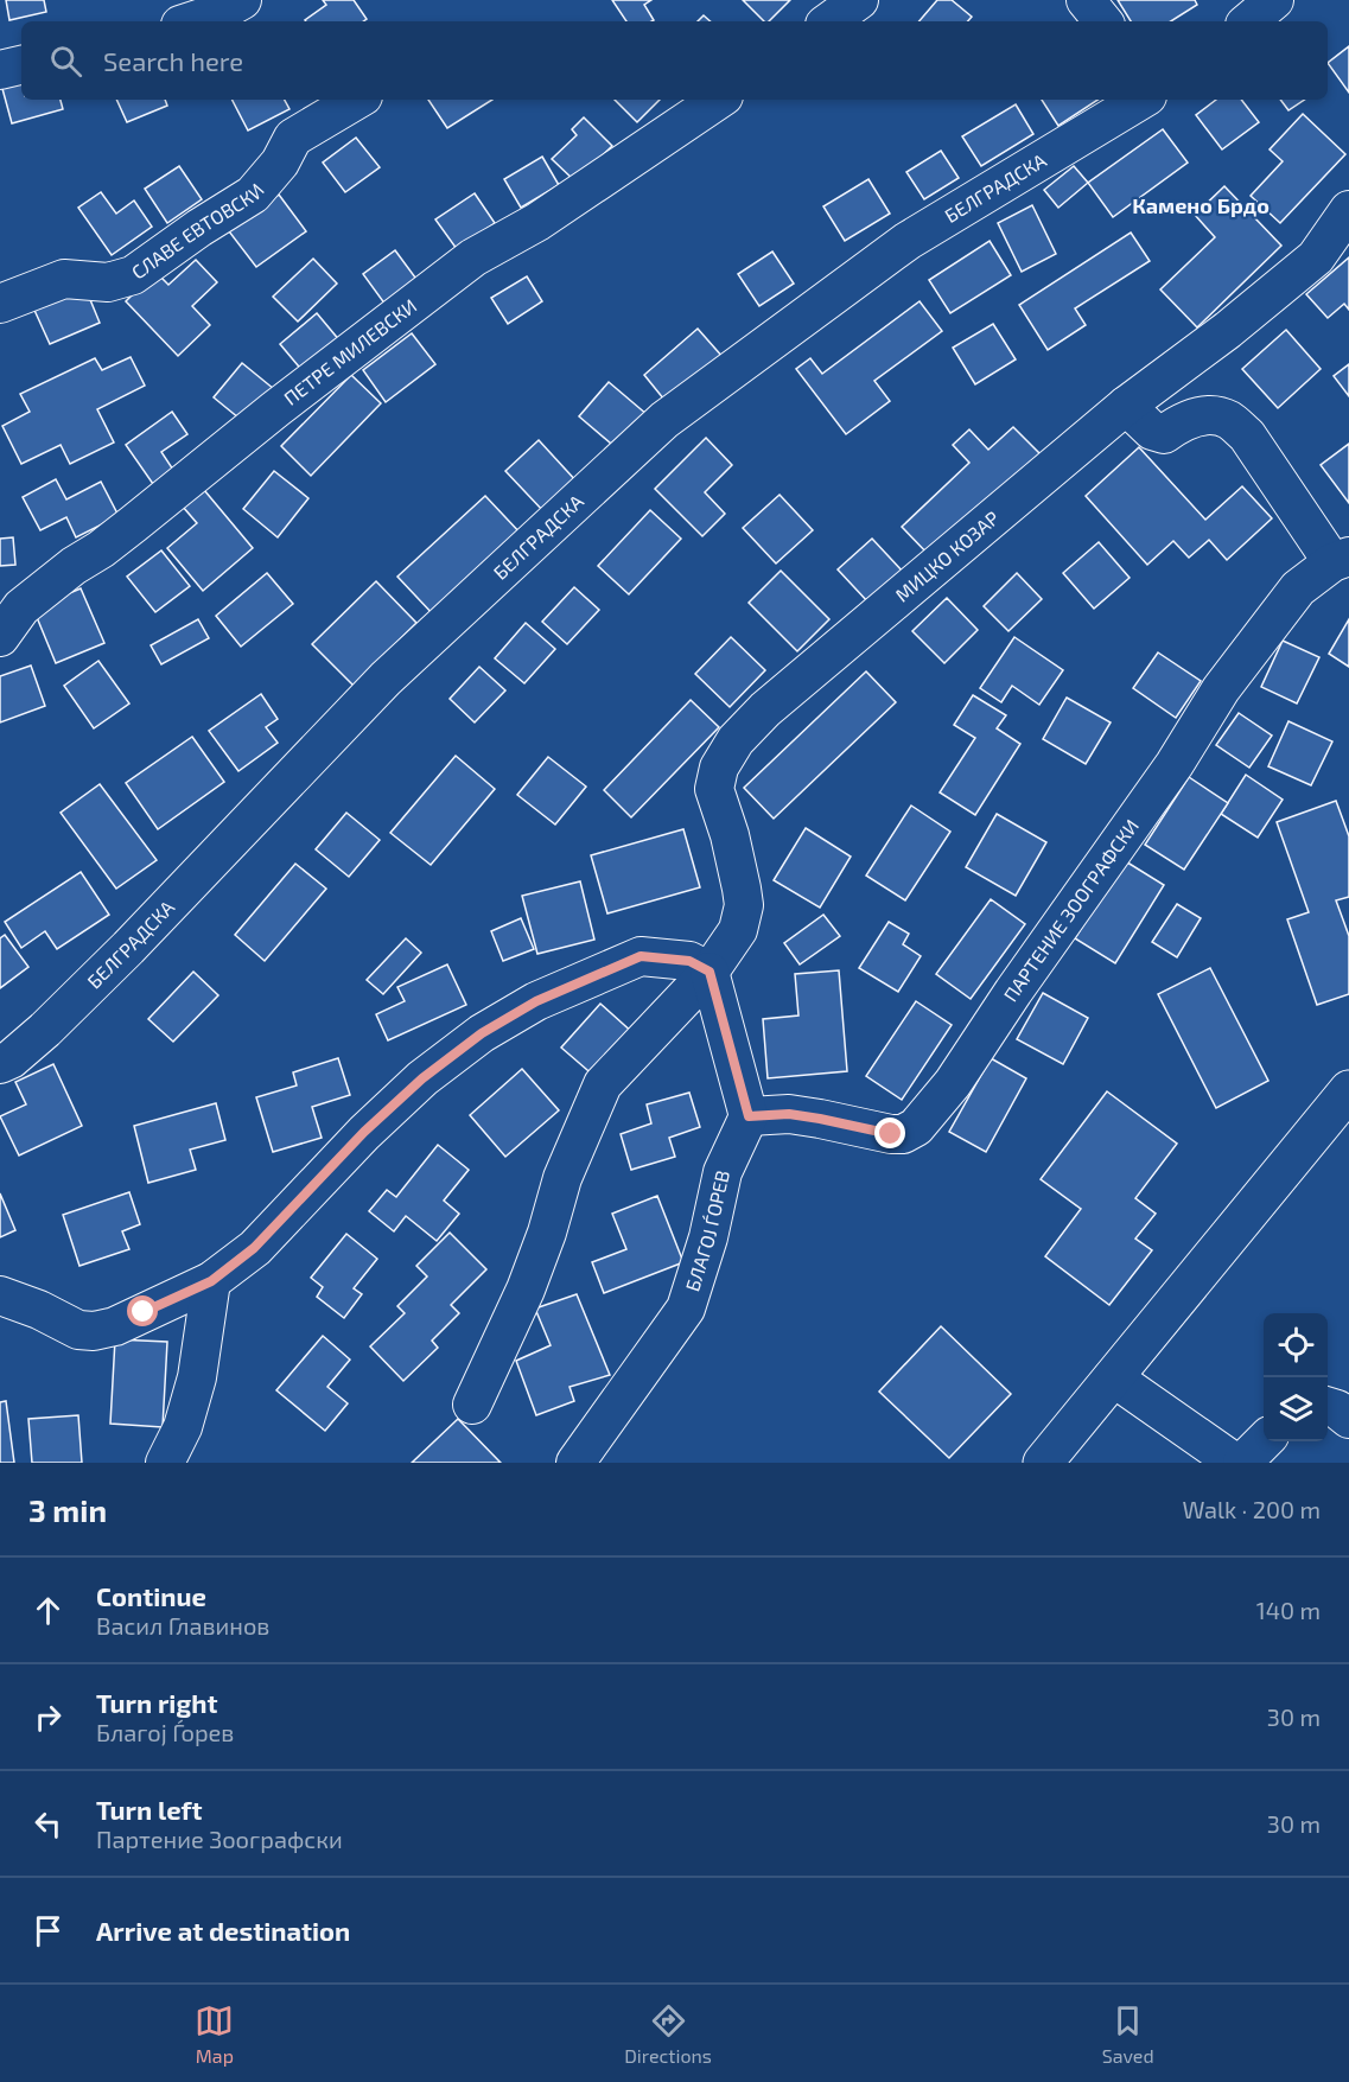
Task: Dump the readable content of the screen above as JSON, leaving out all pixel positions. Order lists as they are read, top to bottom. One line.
{"streets":{"street":["БЕЛГРАДСКА","СЛАВЕ ЕВТОВСКИ","ПЕТРЕ МИЛЕВСКИ","МИЦКО КОЗАР","ПАРТЕНИЕ ЗООГРАФСКИ","БЛАГОЈ ЃОРЕВ"]},"crossings":[["МИЦКО КОЗАР","ПАРТЕНИЕ ЗООГРАФСКИ"],["ПАРТЕНИЕ ЗООГРАФСКИ","БЛАГОЈ ЃОРЕВ"]],"districts":["Камено Брдо"],"page":{"search":"Search here","heading":["3 min","Walk · 200 m"],"list":[["Continue","Васил Главинов","140 m"],["Turn right","Благој Ѓорев","30 m"],["Turn left","Партение Зоографски","30 m"],"Arrive at destination"],"nav":["Map","Directions","Saved"]}}
